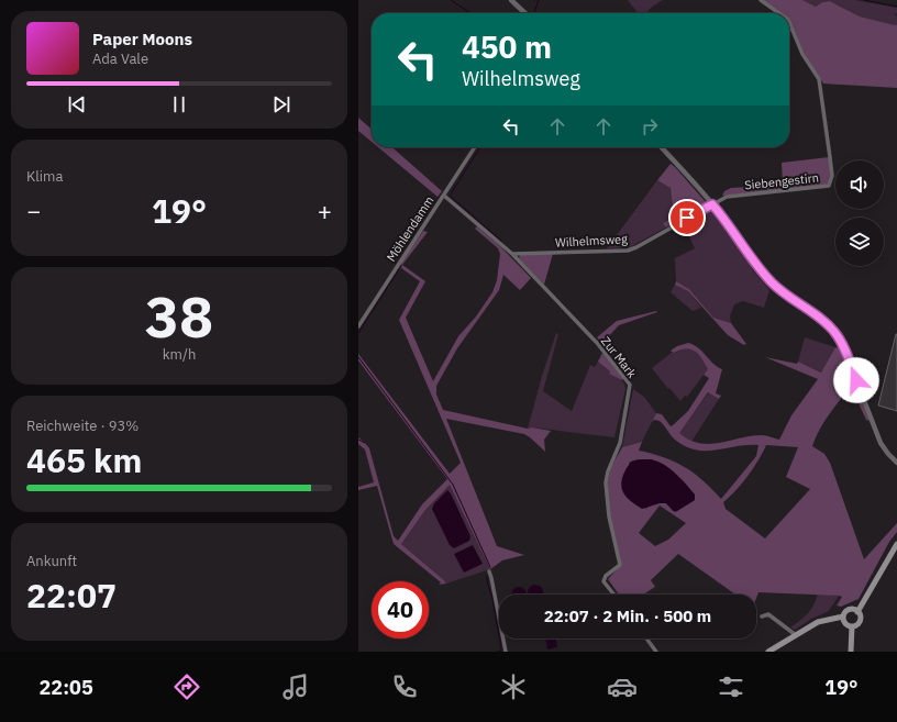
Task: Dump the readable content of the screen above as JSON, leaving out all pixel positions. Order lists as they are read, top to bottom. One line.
{"streets":{"street":["Siebengestirn","Möhlendamm","Wilhelmsweg","Zur Mark"]},"crossings":[["Siebengestirn","Wilhelmsweg"],["Möhlendamm","Zur Mark"],["Wilhelmsweg","Zur Mark"]],"page":{"turn":["450 m","Wilhelmsweg"],"song":["Paper Moons","Ada Vale"],"tile":["Klima",["38","km/h"],["Reichweite · 93%","465 km"],["Ankunft","22:07"]],"heat":["−","19°","+"],"limit":"40","trip":"22:07 · 2 Min. · 500 m","tabs":["22:05","19°"]}}
